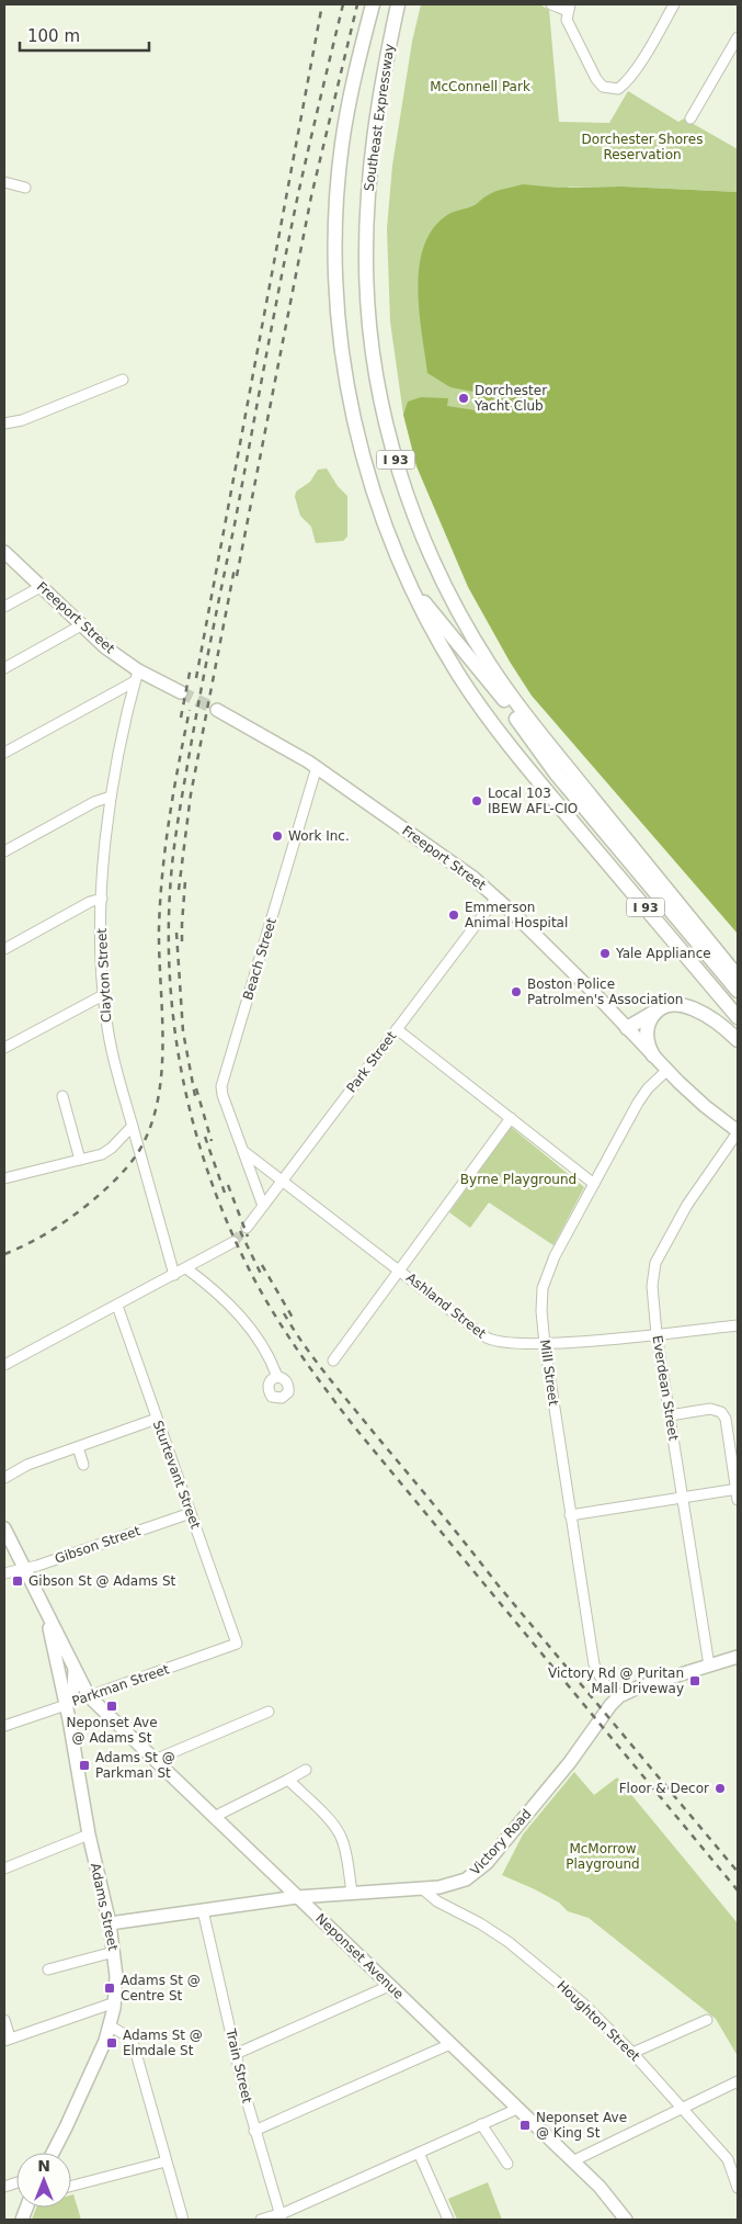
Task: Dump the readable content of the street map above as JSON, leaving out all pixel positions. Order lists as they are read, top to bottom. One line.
{"streets":{"highway":["Southeast Expressway","I 93"],"main road":["Freeport Street","Parkman Street","Victory Road","Adams Street","Neponset Avenue"],"street":["Beach Street","Clayton Street","Park Street","Ashland Street","Mill Street","Everdean Street","Sturtevant Street","Gibson Street","Houghton Street","Train Street"]},"crossings":[["Southeast Expressway","I 93"],["Freeport Street","Beach Street"],["Freeport Street","Clayton Street"],["Freeport Street","Park Street"],["Freeport Street","Mill Street"],["Freeport Street","Everdean Street"],["Beach Street","Park Street"],["Park Street","Ashland Street"],["Ashland Street","Mill Street"],["Ashland Street","Everdean Street"],["Mill Street","Victory Road"],["Everdean Street","Victory Road"],["Sturtevant Street","Gibson Street"],["Sturtevant Street","Parkman Street"],["Gibson Street","Adams Street"],["Parkman Street","Adams Street"],["Parkman Street","Neponset Avenue"],["Victory Road","Adams Street"],["Victory Road","Neponset Avenue"],["Victory Road","Houghton Street"],["Victory Road","Train Street"],["Adams Street","Neponset Avenue"]],"parks":["McConnell Park","Dorchester Shores Reservation","Byrne Playground","McMorrow Playground"],"places":{"other":["Dorchester Yacht Club","Local 103 IBEW AFL-CIO","Work Inc.","Emmerson Animal Hospital","Yale Appliance","Boston Police Patrolmen's Association","Floor & Decor"],"transit":["Gibson St @ Adams St","Victory Rd @ Puritan Mall Driveway","Neponset Ave @ Adams St","Adams St @ Parkman St","Adams St @ Centre St","Adams St @ Elmdale St","Neponset Ave @ King St"]},"scale_bar":"100 m","north":"top"}
